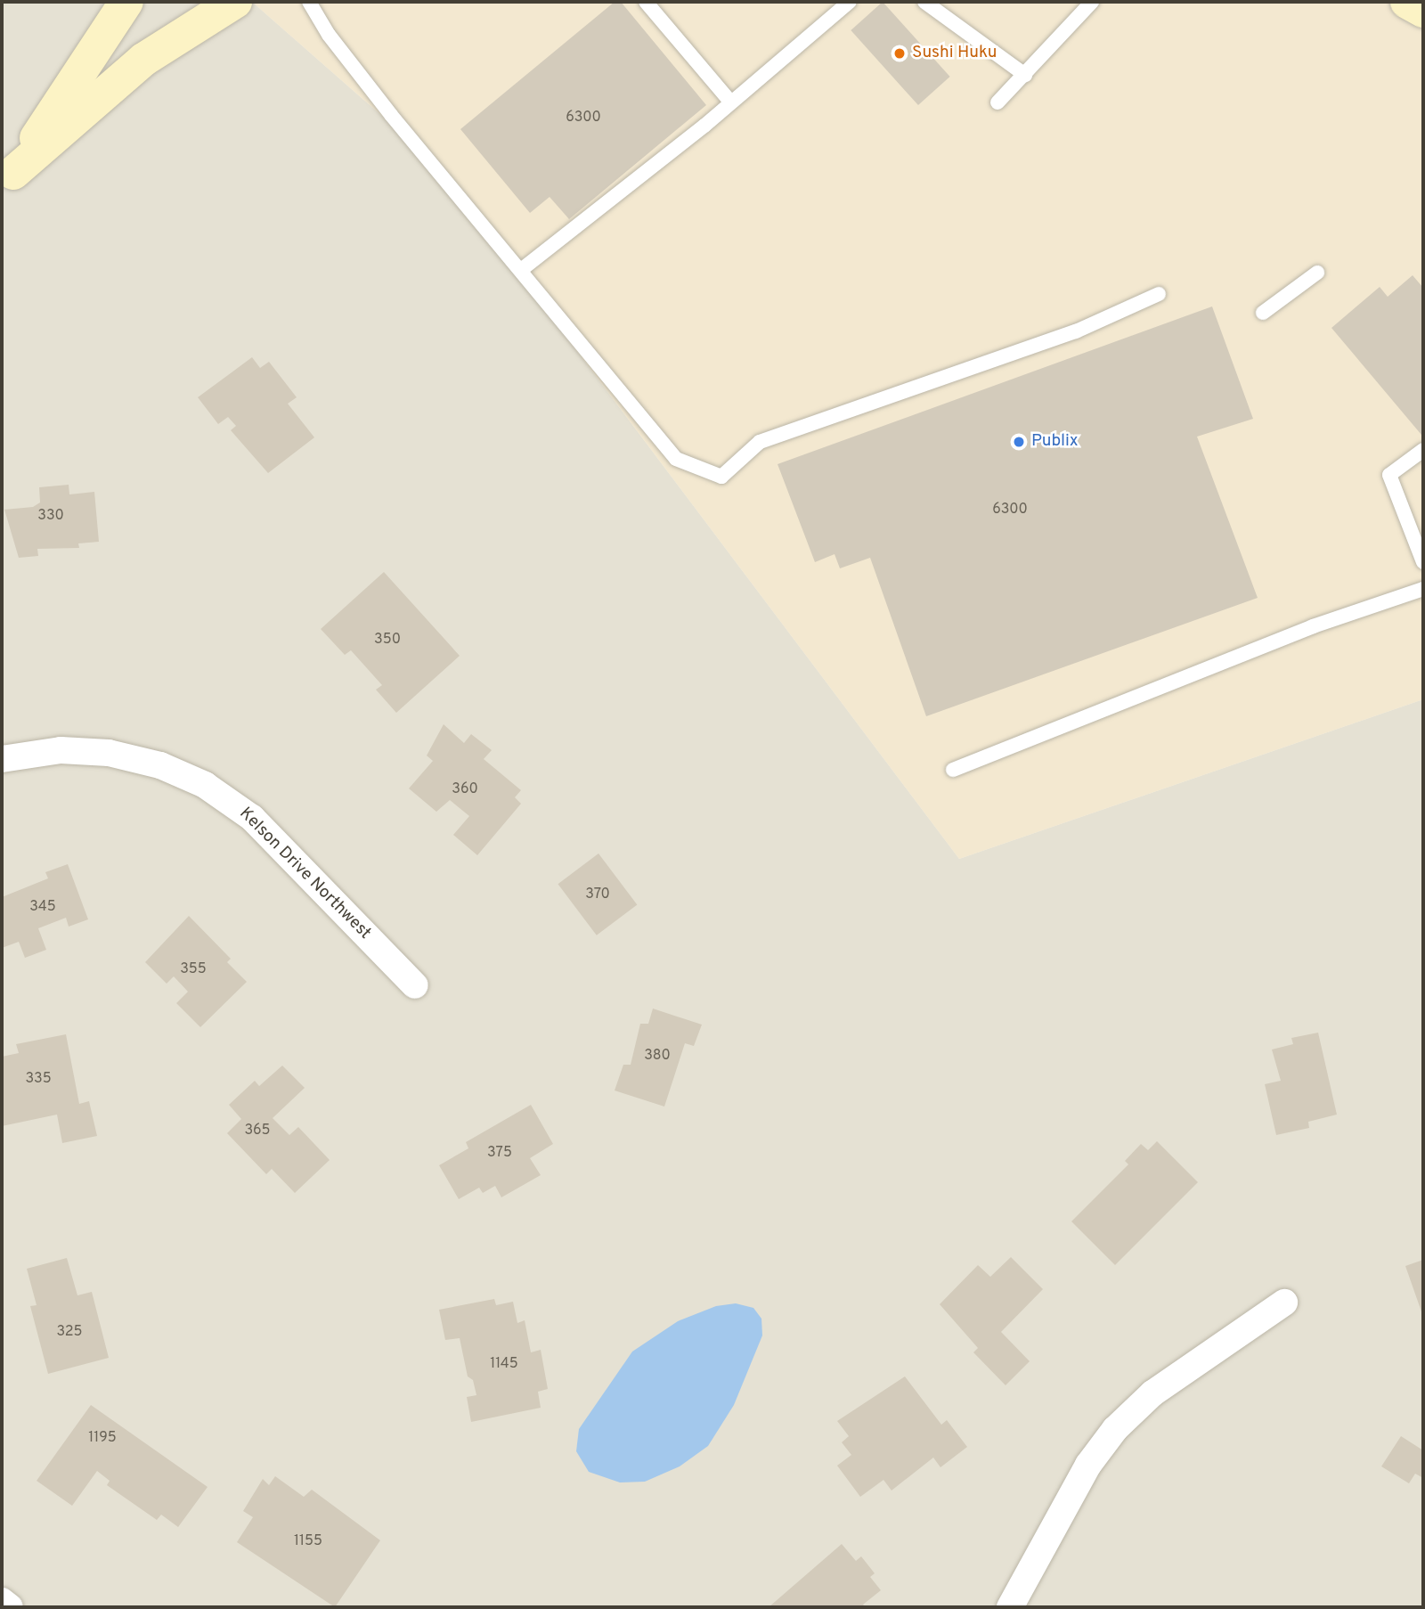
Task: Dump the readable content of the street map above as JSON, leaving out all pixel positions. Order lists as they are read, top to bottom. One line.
{"streets":{"street":["Kelson Drive Northwest"]},"places":["Sushi Huku","Publix"],"house_numbers":["6300","6300","330","350","360","370","345","355","380","335","365","375","325","1145","1195","1155"]}
